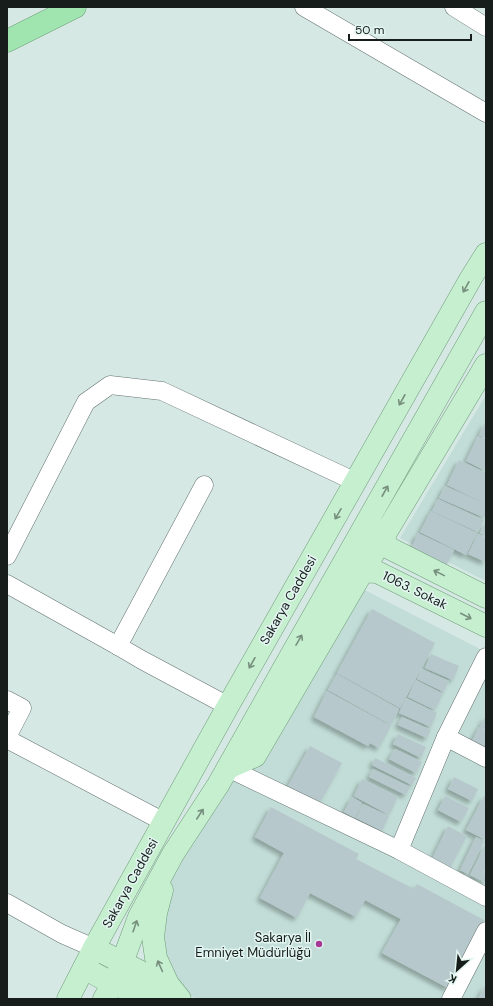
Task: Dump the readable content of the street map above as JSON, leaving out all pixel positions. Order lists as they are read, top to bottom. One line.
{"streets":{"main road":["1063. Sokak","Sakarya Caddesi"]},"crossings":[["1063. Sokak","Sakarya Caddesi"]],"places":["Sakarya İl Emniyet Müdürlüğü"],"scale_bar":"50 m","north":"bottom left"}
